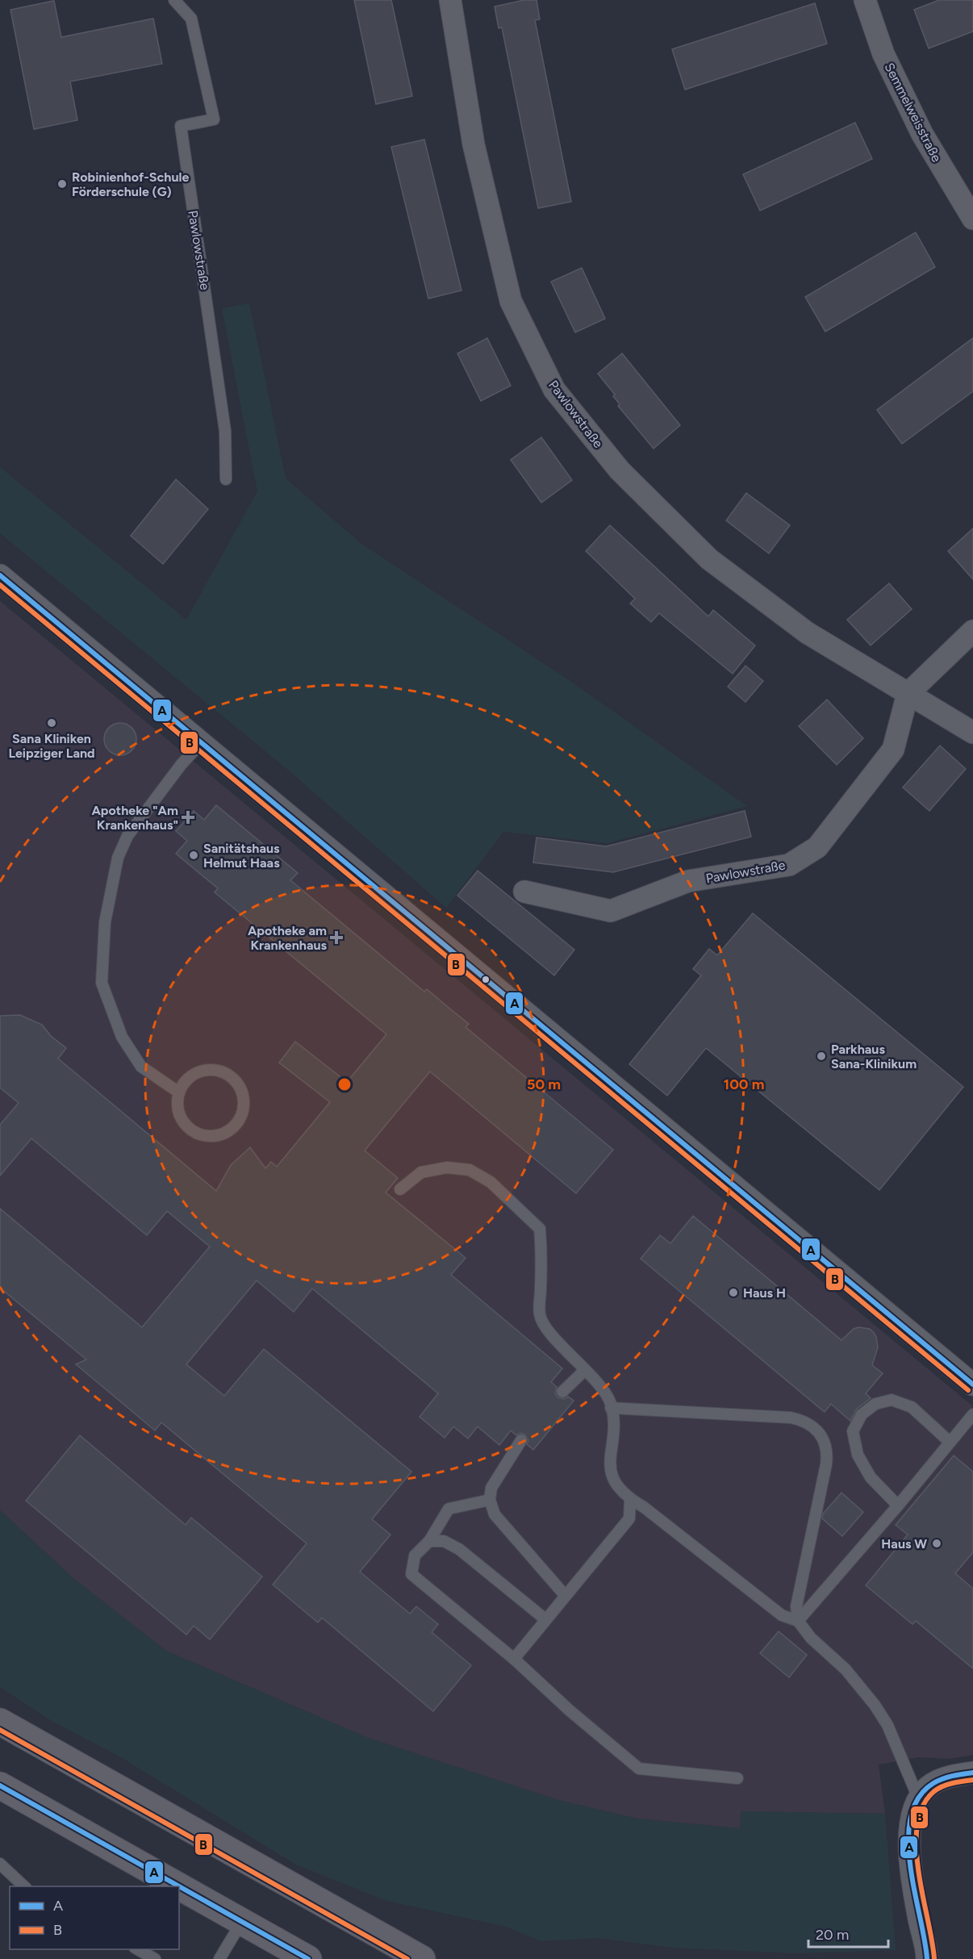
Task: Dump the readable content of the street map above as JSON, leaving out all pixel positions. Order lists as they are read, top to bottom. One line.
{"streets":{"street":["Semmelweisstraße","Pawlowstraße"]},"places":{"other":["Robinienhof-Schule Förderschule (G)","Sana Kliniken Leipziger Land","Sanitätshaus Helmut Haas","Parkhaus Sana-Klinikum","Haus H","Haus W"],"health":["Apotheke \"Am Krankenhaus\"","Apotheke am Krankenhaus"]},"lines":["transit line A","transit line B"],"legend":["A","B"],"scale_bar":"20 m","rings":["50 m","100 m"]}
